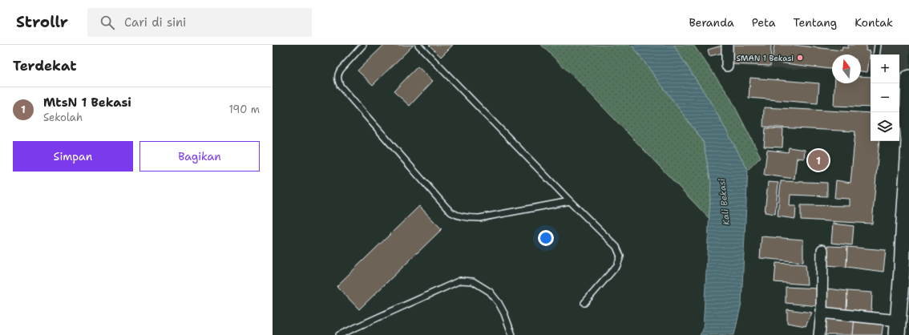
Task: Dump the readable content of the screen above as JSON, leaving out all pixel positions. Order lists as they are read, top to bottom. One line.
{"water":["Kali Bekasi"],"places":["SMAN 1 Bekasi"],"north":"top","page":{"header":"Strollr","search":"Cari di sini","nav":["Beranda","Peta","Tentang","Kontak"],"heading":"Terdekat","map_buttons":["+","−"],"list":[{"mark":"1","name":"MtsN 1 Bekasi","note":"Sekolah","value":"190 m"}],"buttons":["Simpan","Bagikan"],"pins":"1"}}
